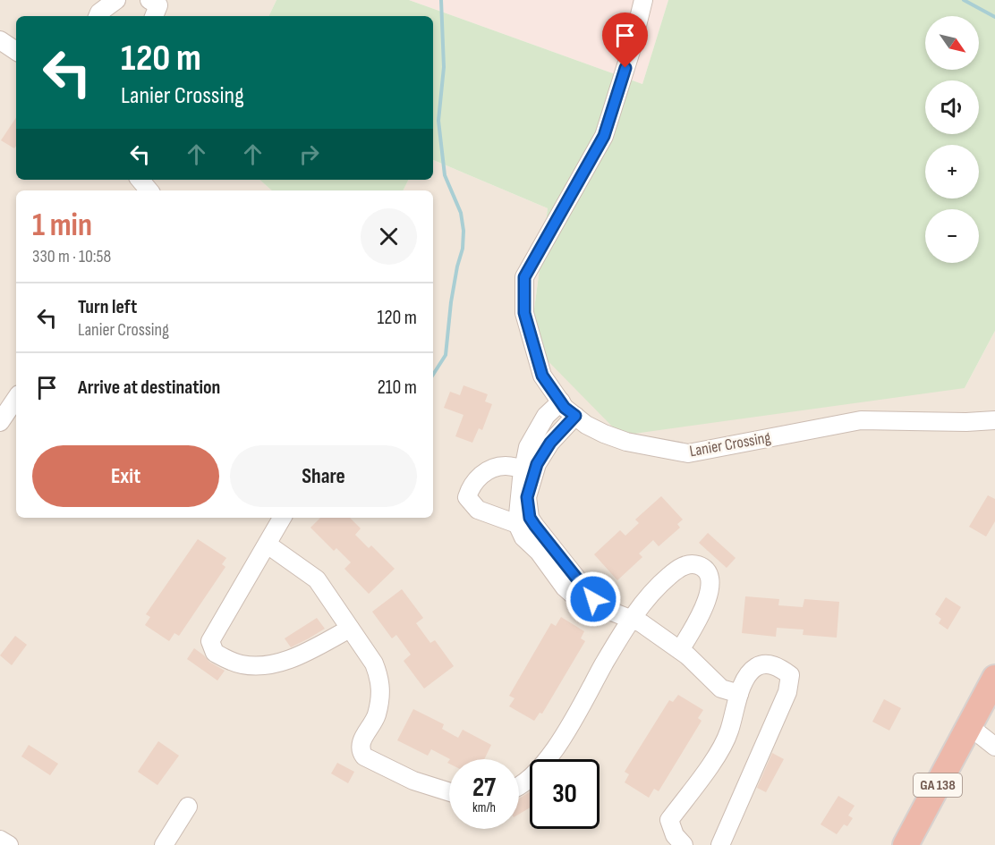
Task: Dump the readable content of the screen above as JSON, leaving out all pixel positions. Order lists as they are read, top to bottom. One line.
{"streets":{"highway":["GA 138"],"street":["Lanier Crossing"]},"north":"bottom right","page":{"map_buttons":["+","−"],"turn":["120 m","Lanier Crossing"],"heading":["1 min","330 m · 10:58"],"list":[{"name":"Turn left","note":"Lanier Crossing","value":"120 m"},{"name":"Arrive at destination","value":"210 m"}],"buttons":["Exit","Share"],"speed":"27 km/h","limit":"30"}}
